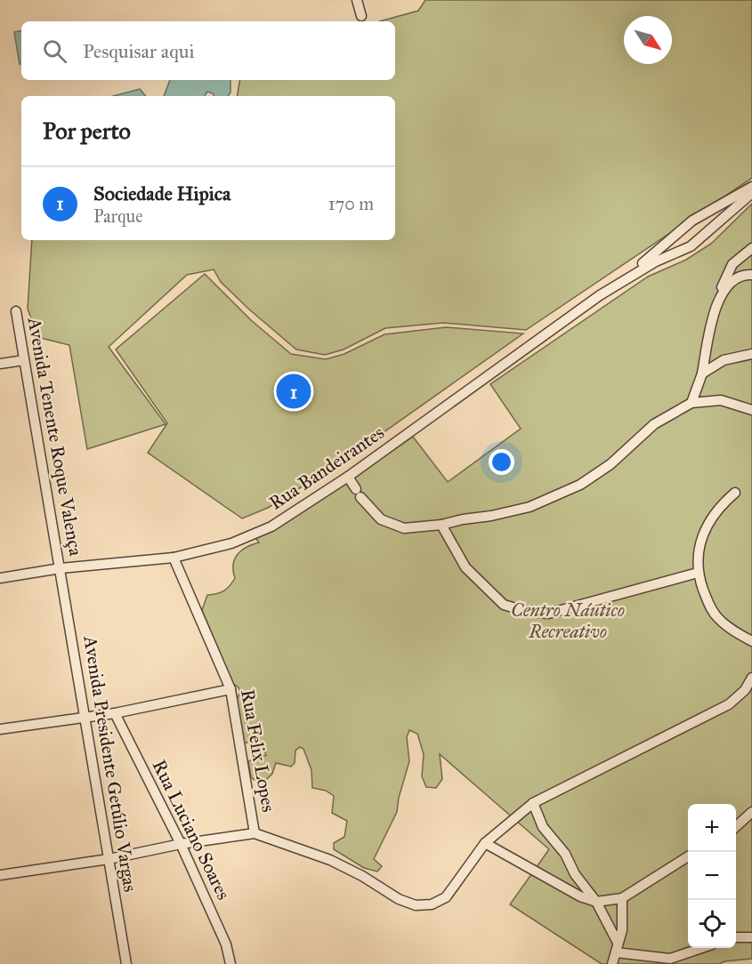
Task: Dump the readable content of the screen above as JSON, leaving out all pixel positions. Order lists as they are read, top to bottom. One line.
{"streets":{"street":["Avenida Tenente Roque Valença","Rua Bandeirantes","Rua Felix Lopes","Avenida Presidente Getúlio Vargas","Rua Luciano Soares"]},"crossings":[["Avenida Tenente Roque Valença","Rua Bandeirantes"],["Avenida Tenente Roque Valença","Avenida Presidente Getúlio Vargas"],["Rua Bandeirantes","Rua Felix Lopes"],["Rua Bandeirantes","Avenida Presidente Getúlio Vargas"]],"parks":["Centro Náutico Recreativo"],"north":"bottom right","page":{"search":"Pesquisar aqui","heading":"Por perto","list":[{"mark":"1","name":"Sociedade Hipica","note":"Parque","value":"170 m"}],"pins":"1","map_buttons":["+","−"]}}
